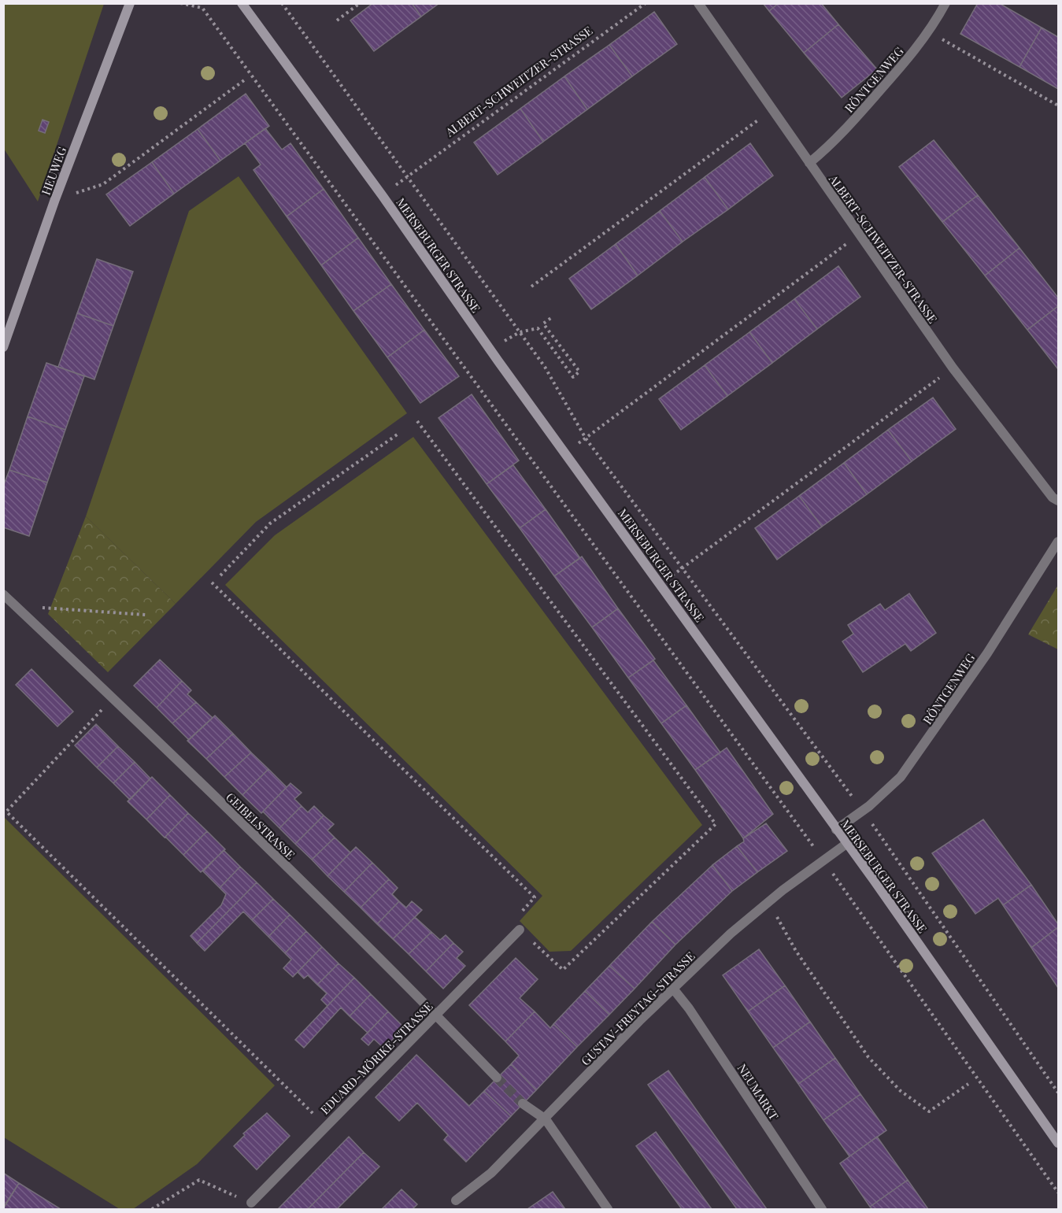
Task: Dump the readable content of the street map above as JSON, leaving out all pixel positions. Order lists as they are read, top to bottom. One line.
{"streets":{"main road":["HEUWEG","MERSEBURGER STRASSE"],"street":["RÖNTGENWEG","ALBERT-SCHWEITZER-STRASSE","GEIBELSTRASSE","GUSTAV-FREYTAG-STRASSE","EDUARD-MÖRIKE-STRASSE","NEUMARKT"]},"crossings":[["RÖNTGENWEG","ALBERT-SCHWEITZER-STRASSE"],["RÖNTGENWEG","MERSEBURGER STRASSE"],["MERSEBURGER STRASSE","GUSTAV-FREYTAG-STRASSE"],["GEIBELSTRASSE","EDUARD-MÖRIKE-STRASSE"],["GUSTAV-FREYTAG-STRASSE","NEUMARKT"]]}
